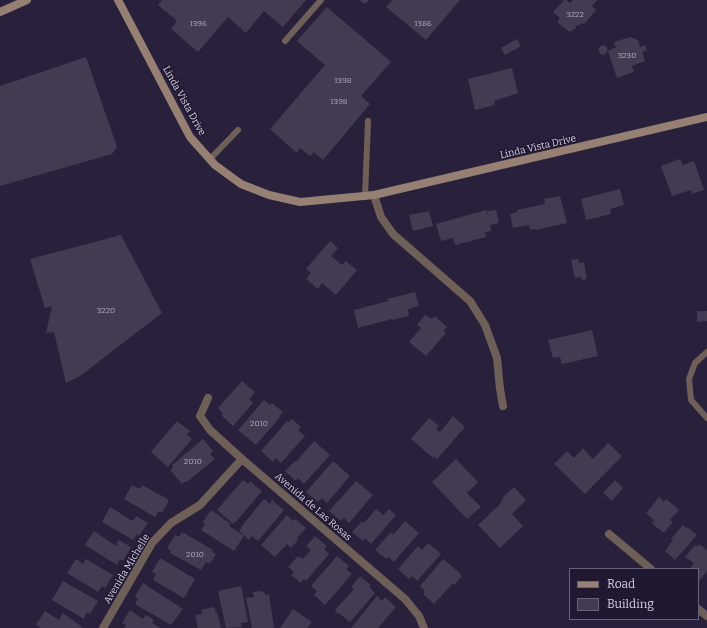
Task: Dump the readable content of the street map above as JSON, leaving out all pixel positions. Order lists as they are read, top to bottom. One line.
{"streets":{"street":["Linda Vista Drive","Avenida de Las Rosas","Avenida Michelle"]},"crossings":[["Avenida de Las Rosas","Avenida Michelle"]],"house_numbers":["3222","1396","1386","3230","1398","1398","3220","2010","2010","2010"],"legend":["Road","Building"]}
